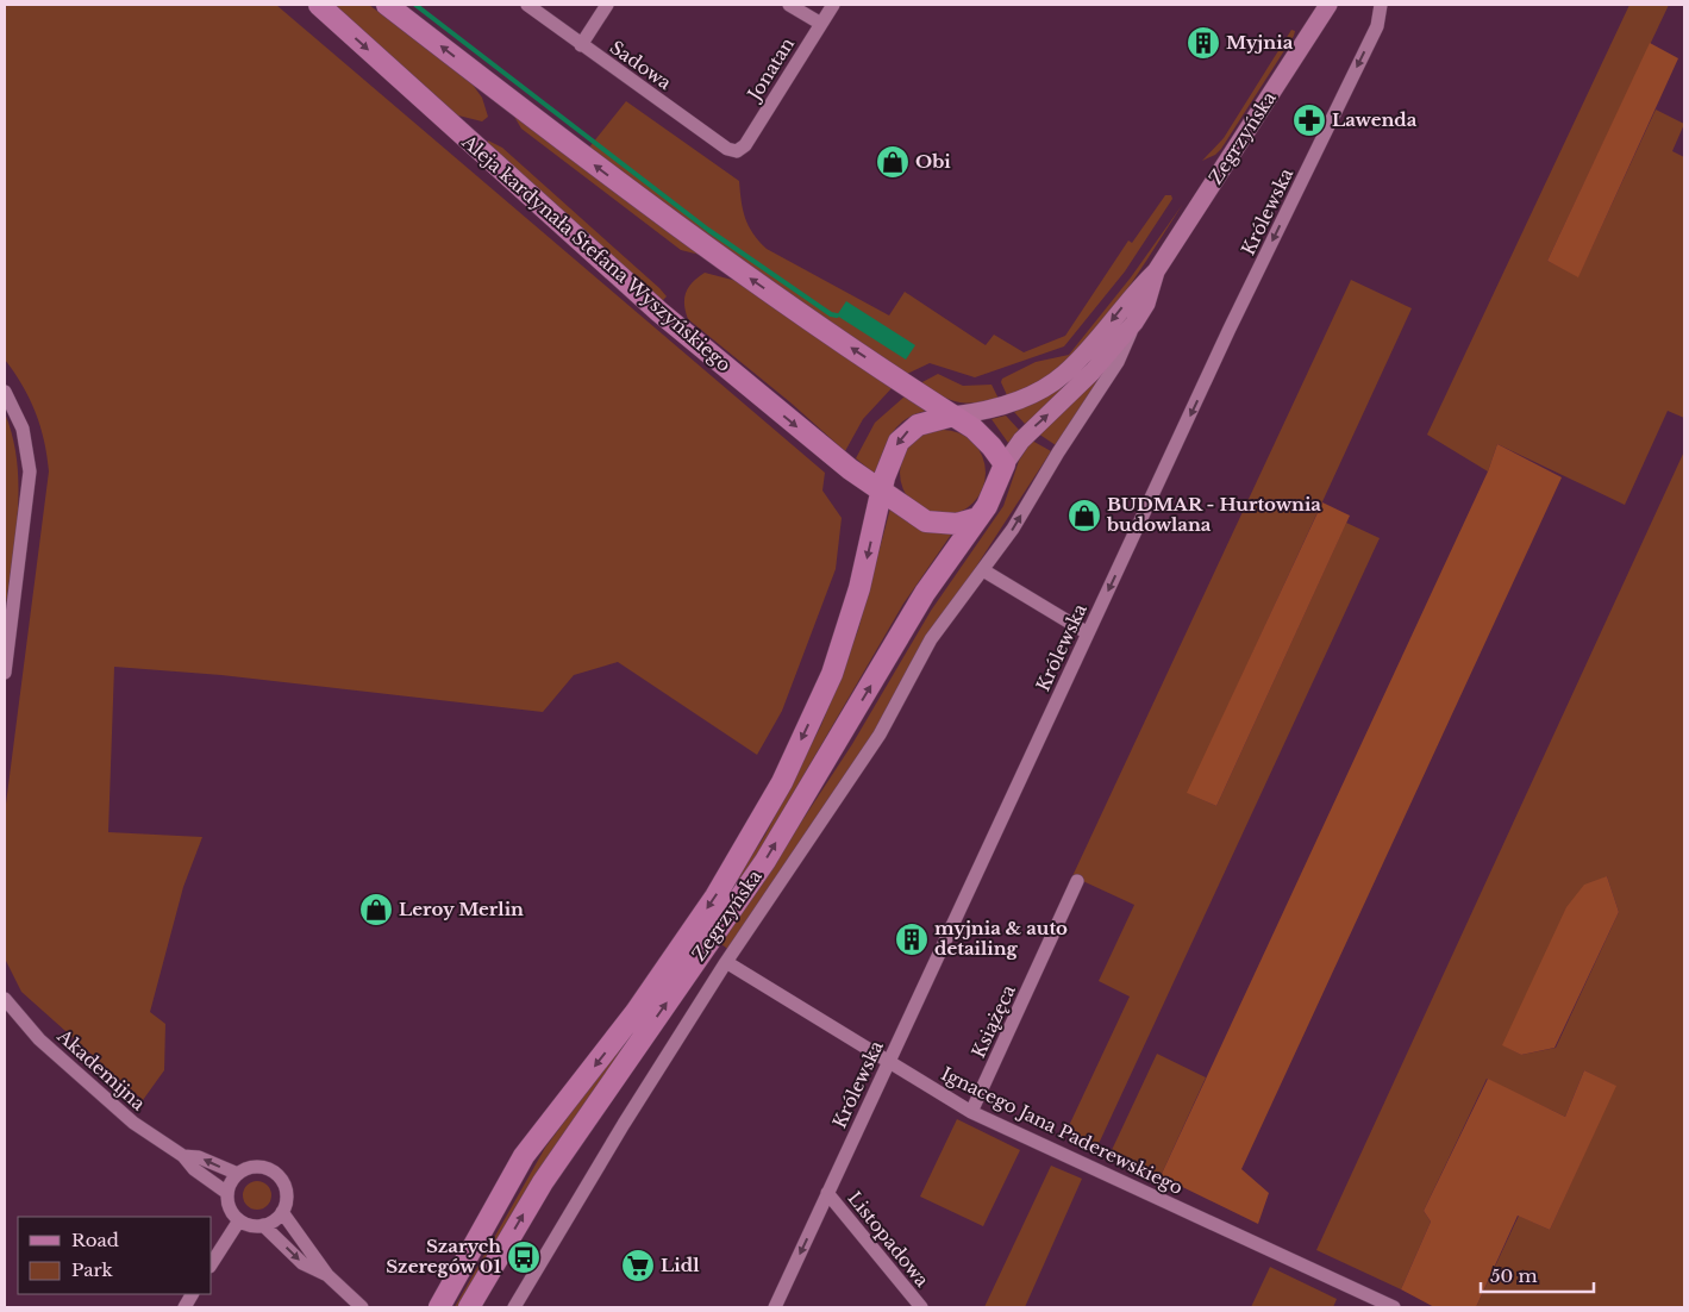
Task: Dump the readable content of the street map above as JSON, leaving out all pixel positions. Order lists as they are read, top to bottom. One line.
{"streets":{"main road":["Zegrzyńska","Aleja kardynała Stefana Wyszyńskiego"],"street":["Sadowa","Jonatan","Królewska","Książęca","Akademijna","Ignacego Jana Paderewskiego","Listopadowa"]},"crossings":[["Sadowa","Jonatan"],["Zegrzyńska","Aleja kardynała Stefana Wyszyńskiego"],["Królewska","Ignacego Jana Paderewskiego"],["Królewska","Listopadowa"],["Książęca","Ignacego Jana Paderewskiego"]],"places":{"building":["Myjnia","myjnia & auto detailing"],"pharmacy":["Lawenda"],"shop":["Obi","BUDMAR - Hurtownia budowlana","Leroy Merlin"],"bus stop":["Szarych Szeregów 01"],"supermarket":["Lidl"]},"legend":["Road","Park"],"scale_bar":"50 m"}
